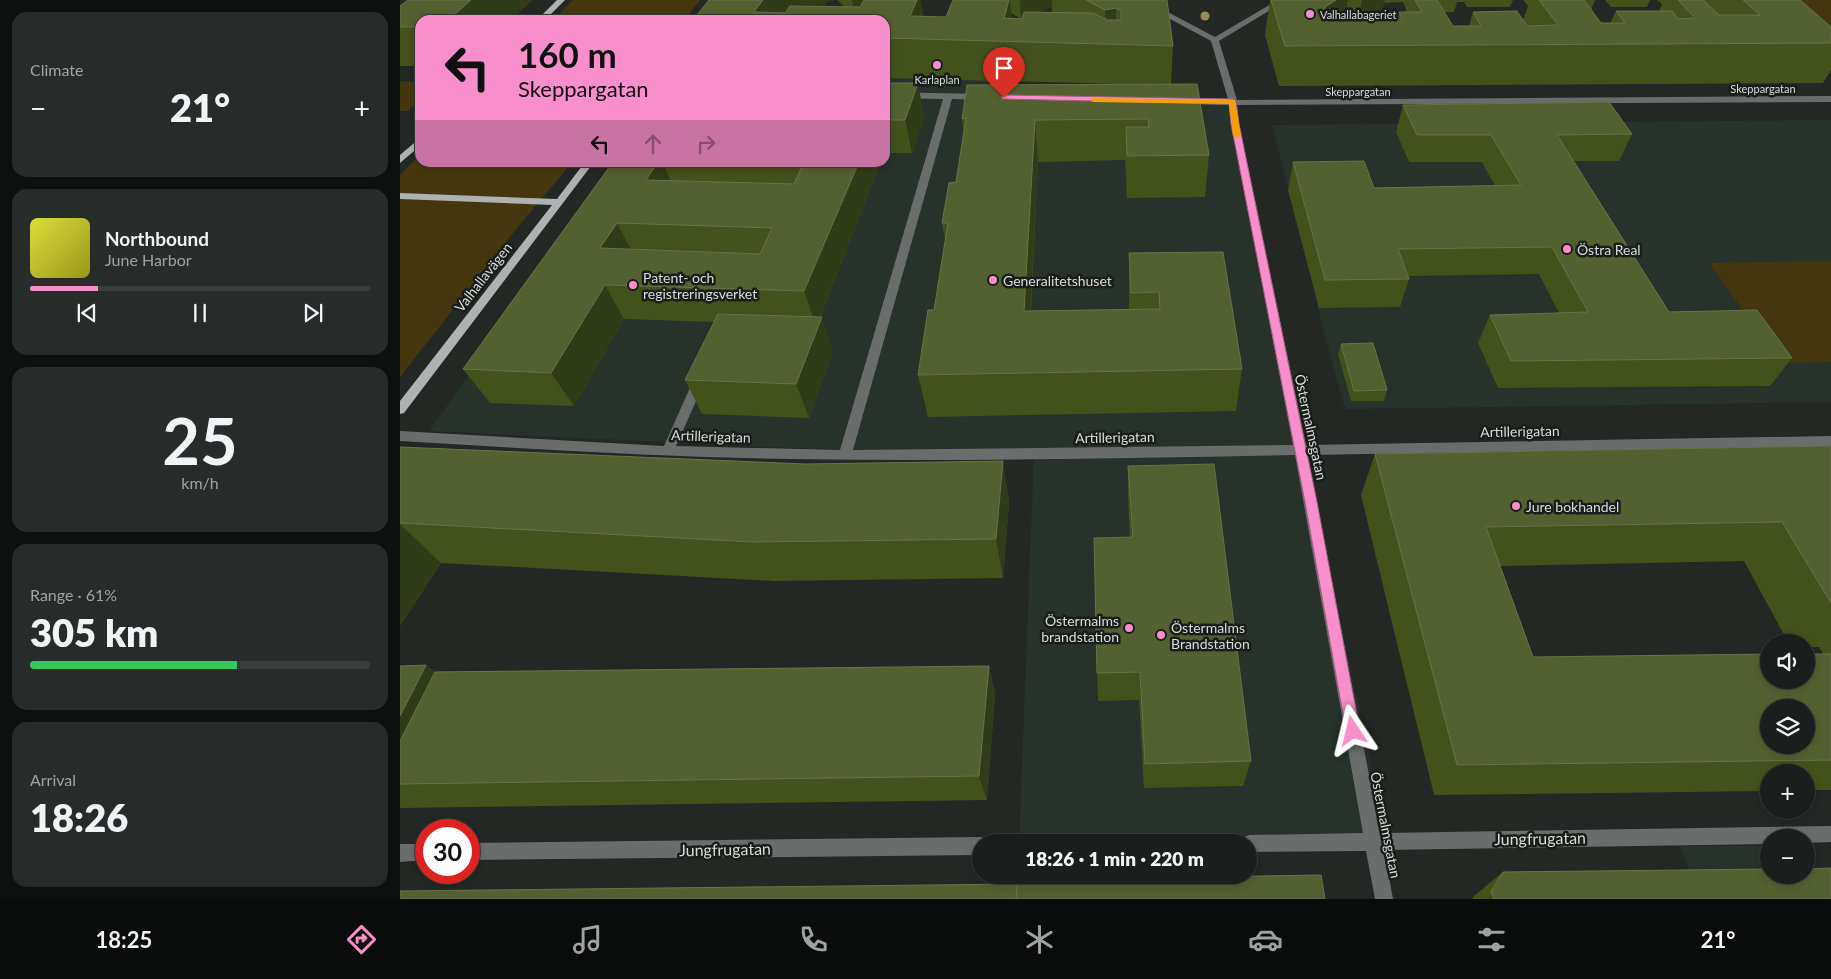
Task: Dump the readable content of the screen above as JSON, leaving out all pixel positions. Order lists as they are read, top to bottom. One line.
{"streets":{"main road":["Valhallavägen"],"street":["Skeppargatan","Östermalmsgatan","Artillerigatan","Jungfrugatan"]},"crossings":[["Skeppargatan","Östermalmsgatan"],["Östermalmsgatan","Artillerigatan"],["Östermalmsgatan","Jungfrugatan"]],"places":["Valhallabageriet","Karlaplan","Östra Real","Generalitetshuset","Patent- och registreringsverket","Jure bokhandel","Östermalms brandstation","Östermalms Brandstation"],"page":{"tile":["Climate",["25","km/h"],["Range · 61%","305 km"],["Arrival","18:26"]],"turn":["160 m","Skeppargatan"],"heat":["−","21°","+"],"song":["Northbound","June Harbor"],"map_buttons":["+","−"],"limit":"30","trip":"18:26 · 1 min · 220 m","tabs":["18:25","21°"]}}
